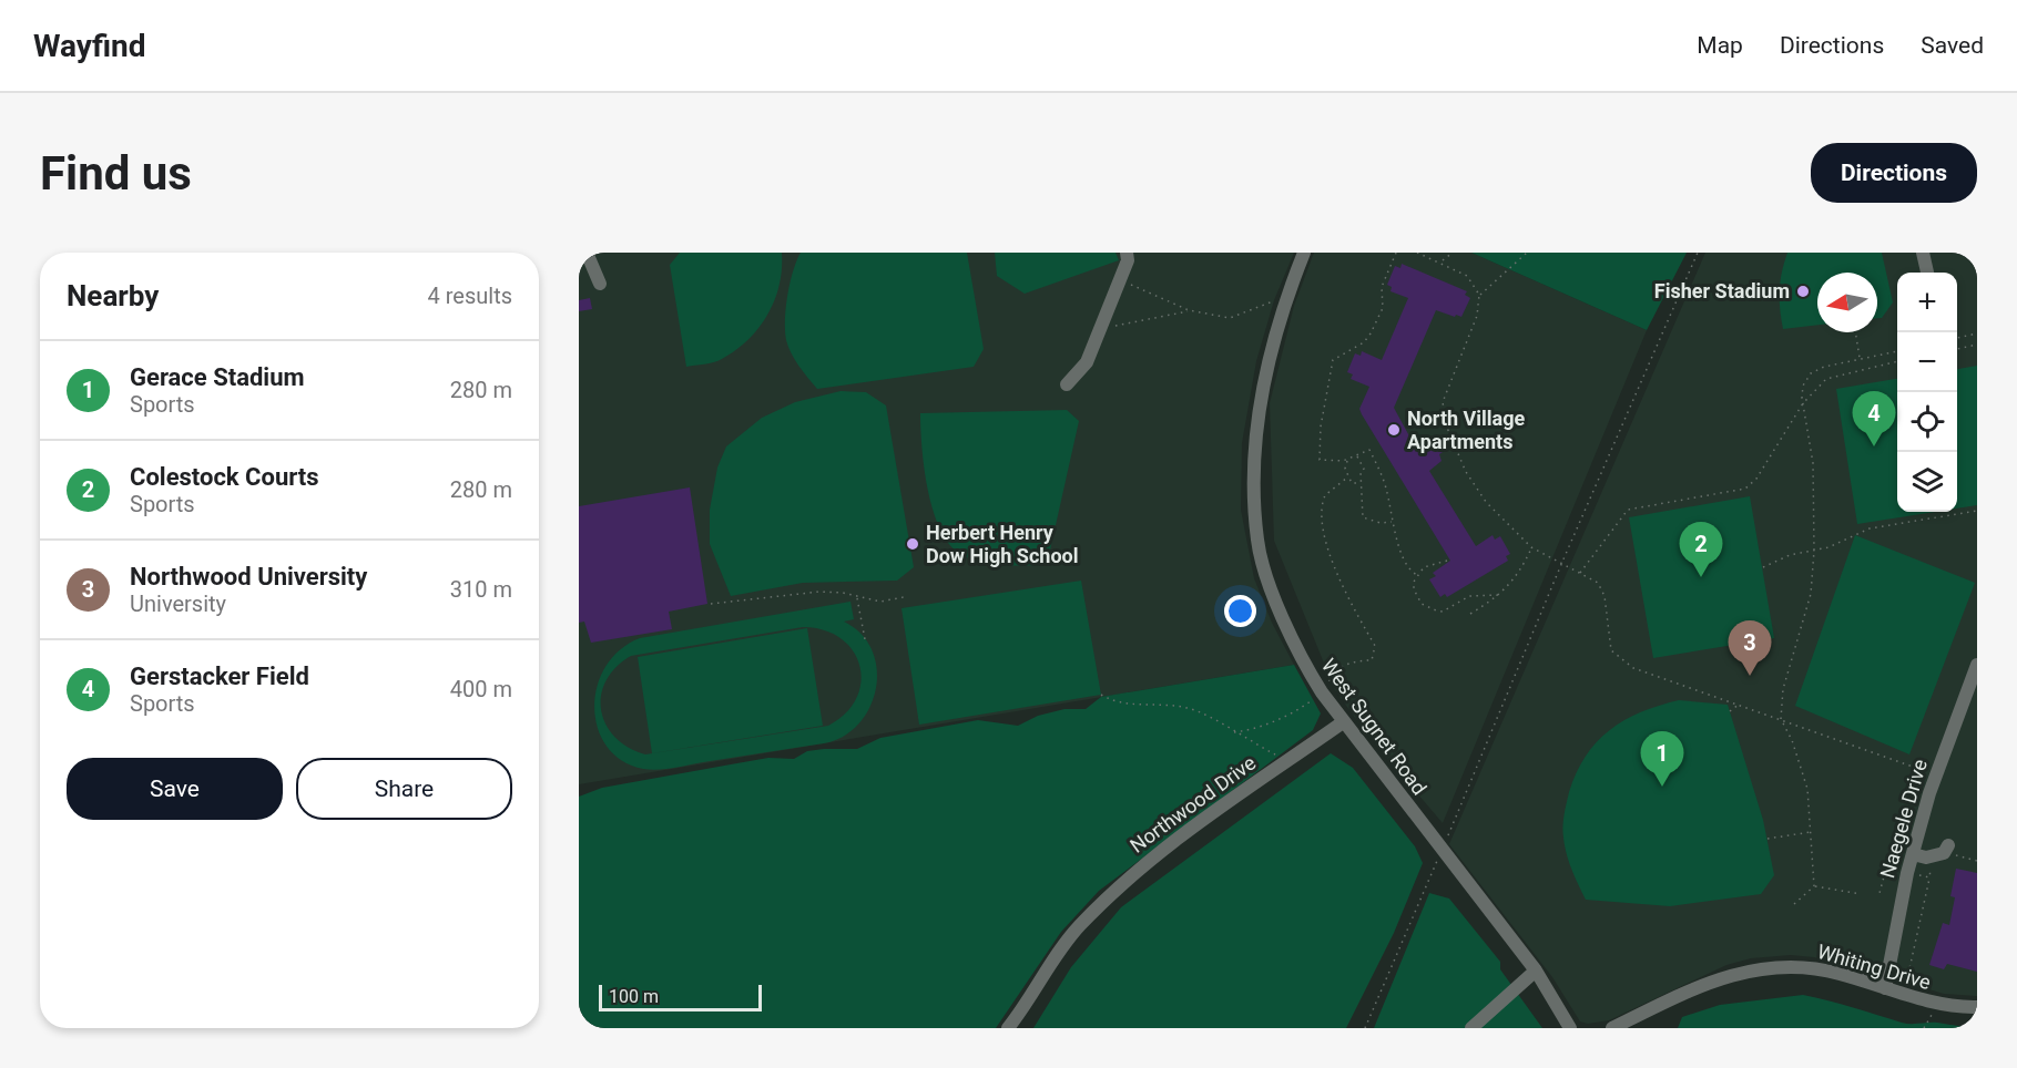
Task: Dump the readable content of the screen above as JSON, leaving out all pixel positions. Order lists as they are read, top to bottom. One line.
{"streets":{"street":["West Sugnet Road","Northwood Drive","Naegele Drive","Whiting Drive"]},"crossings":[["West Sugnet Road","Northwood Drive"],["Naegele Drive","Whiting Drive"]],"places":["Fisher Stadium","North Village Apartments","Herbert Henry Dow High School"],"scale_bar":"100 m","north":"left","page":{"header":"Wayfind","nav":["Map","Directions","Saved"],"buttons":["Directions",["Save","Share"]],"title":"Find us","heading":["Nearby","4 results"],"map_buttons":["+","−"],"list":[{"mark":"1","name":"Gerace Stadium","note":"Sports","value":"280 m"},{"mark":"2","name":"Colestock Courts","note":"Sports","value":"280 m"},{"mark":"3","name":"Northwood University","note":"University","value":"310 m"},{"mark":"4","name":"Gerstacker Field","note":"Sports","value":"400 m"}],"pins":["4","2","3","1"],"scale":"100 m"}}
